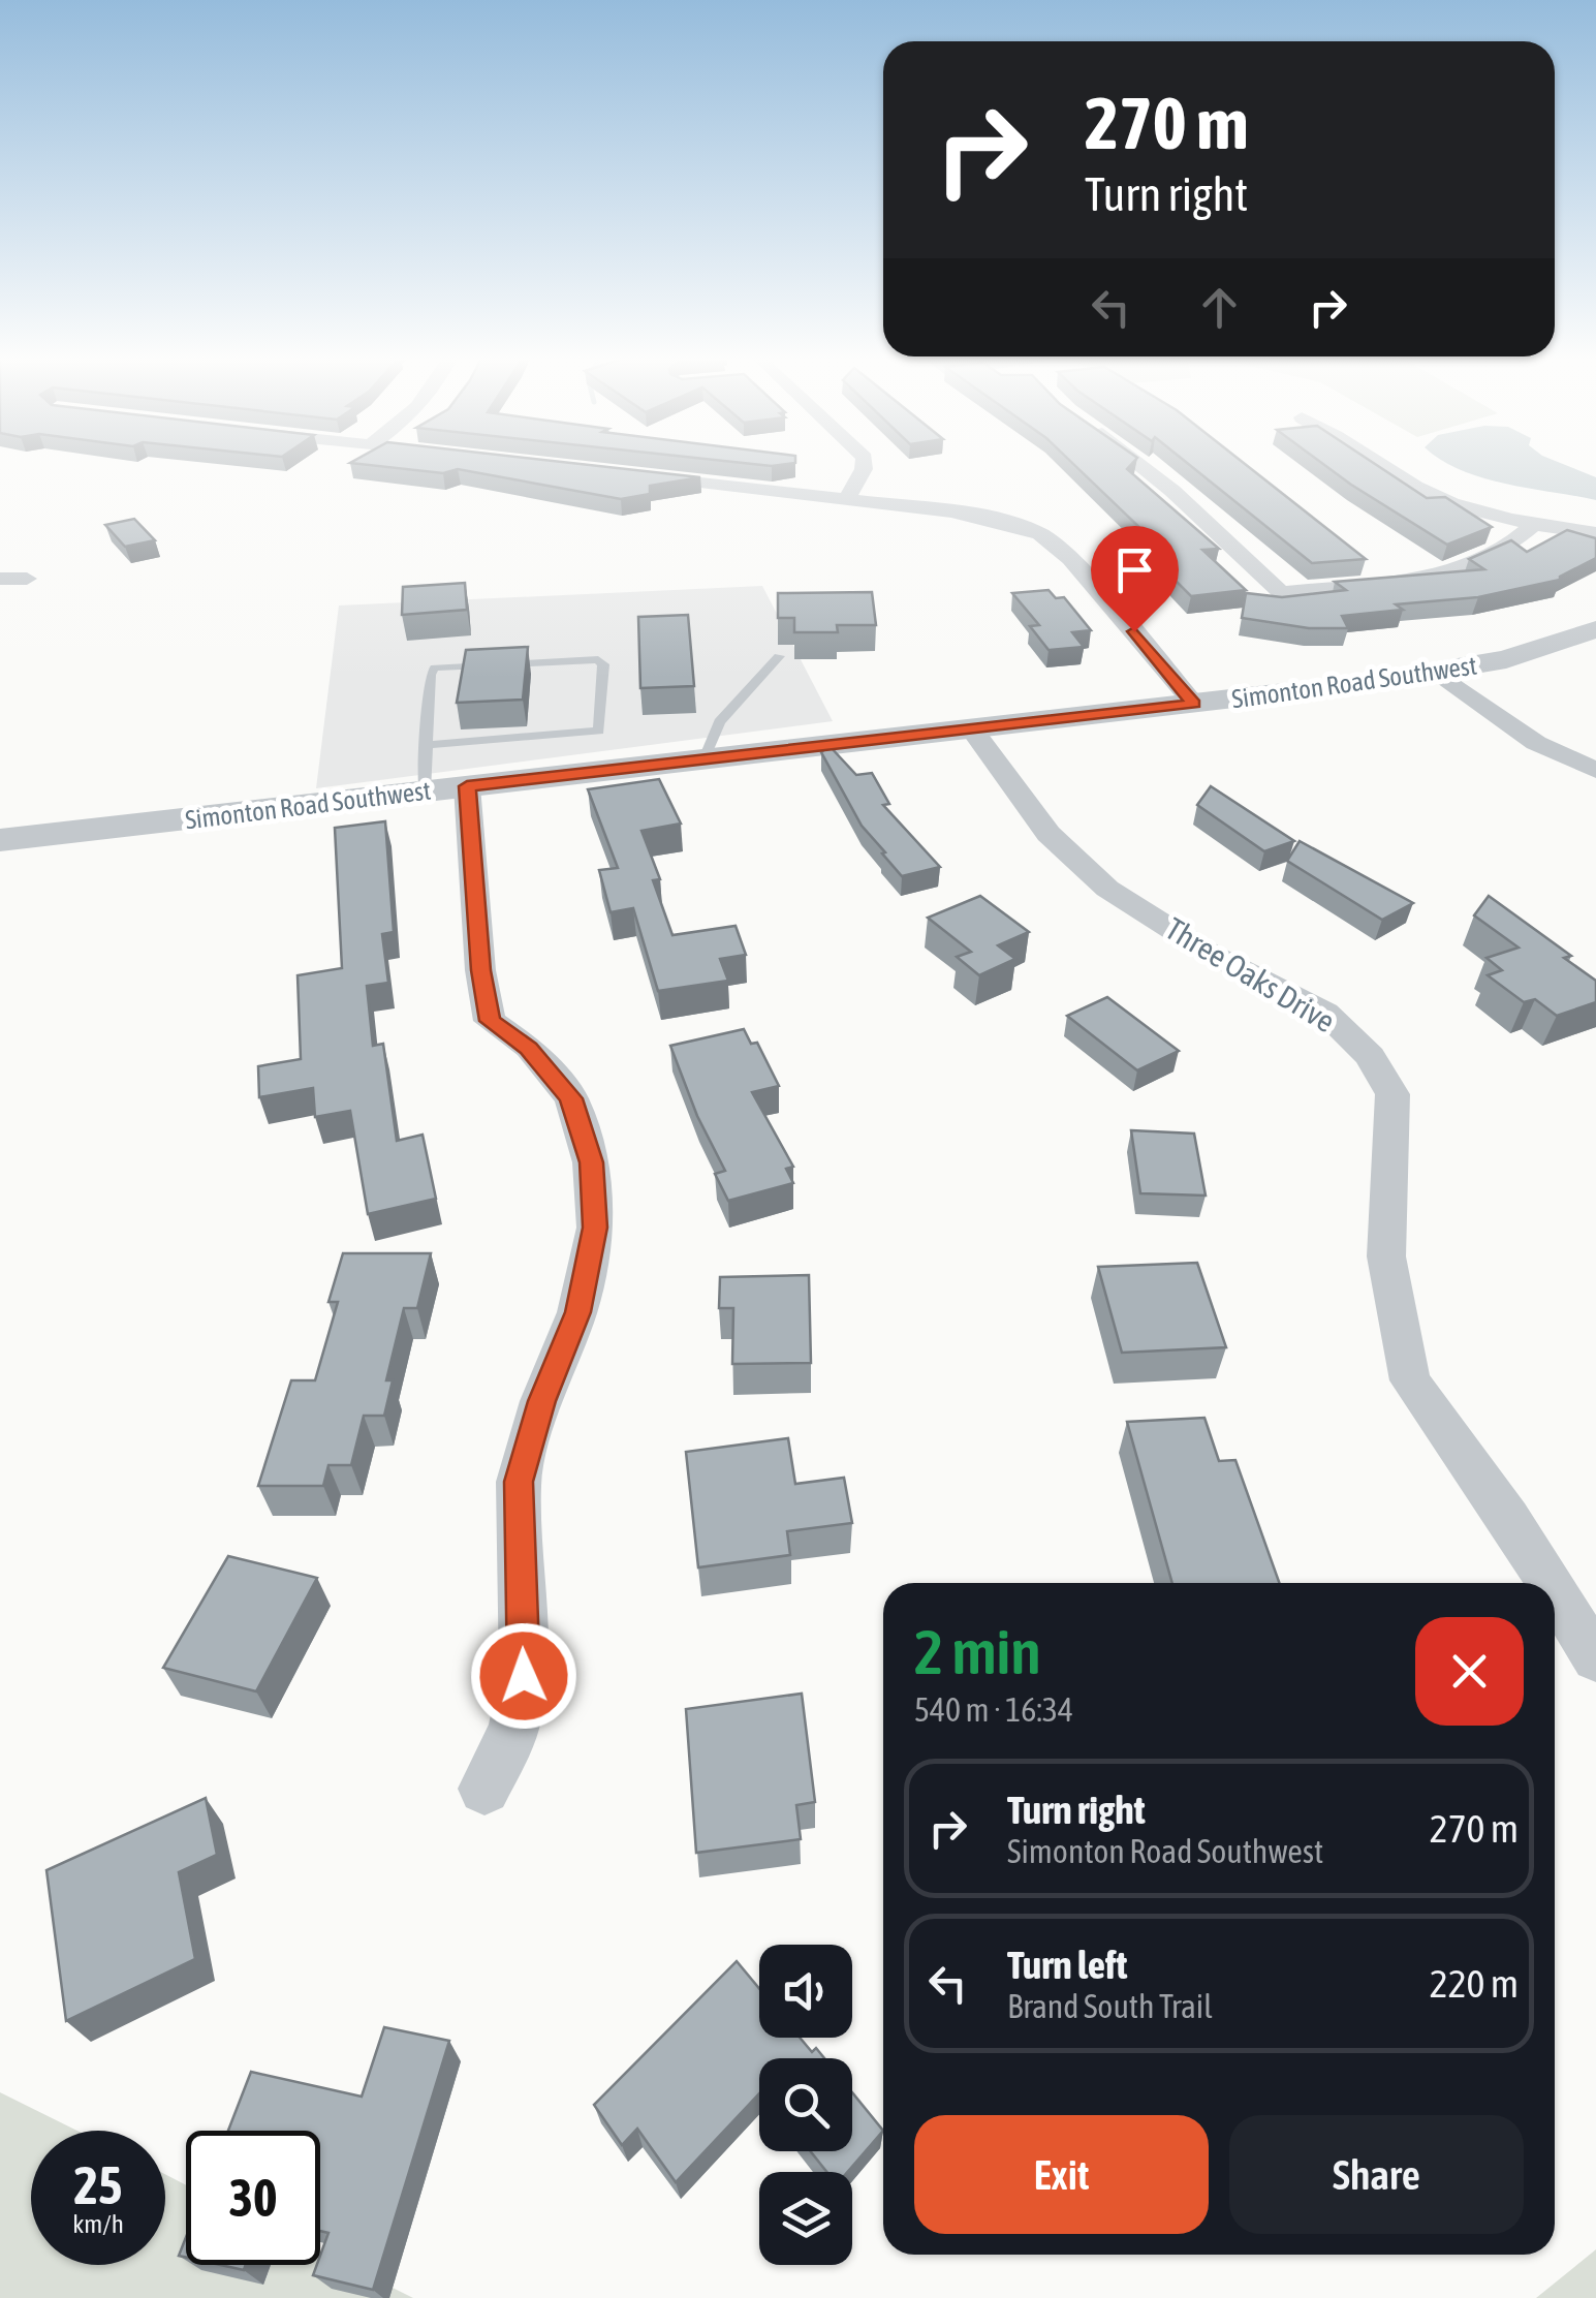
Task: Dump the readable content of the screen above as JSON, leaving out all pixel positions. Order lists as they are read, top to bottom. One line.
{"streets":{"street":["Simonton Road Southwest","Three Oaks Drive"]},"crossings":[["Simonton Road Southwest","Three Oaks Drive"]],"page":{"turn":["270 m","Turn right"],"heading":["2 min","540 m · 16:34"],"list":[{"name":"Turn right","note":"Simonton Road Southwest","value":"270 m"},{"name":"Turn left","note":"Brand South Trail","value":"220 m"}],"buttons":["Exit","Share"],"speed":"25 km/h","limit":"30"}}
